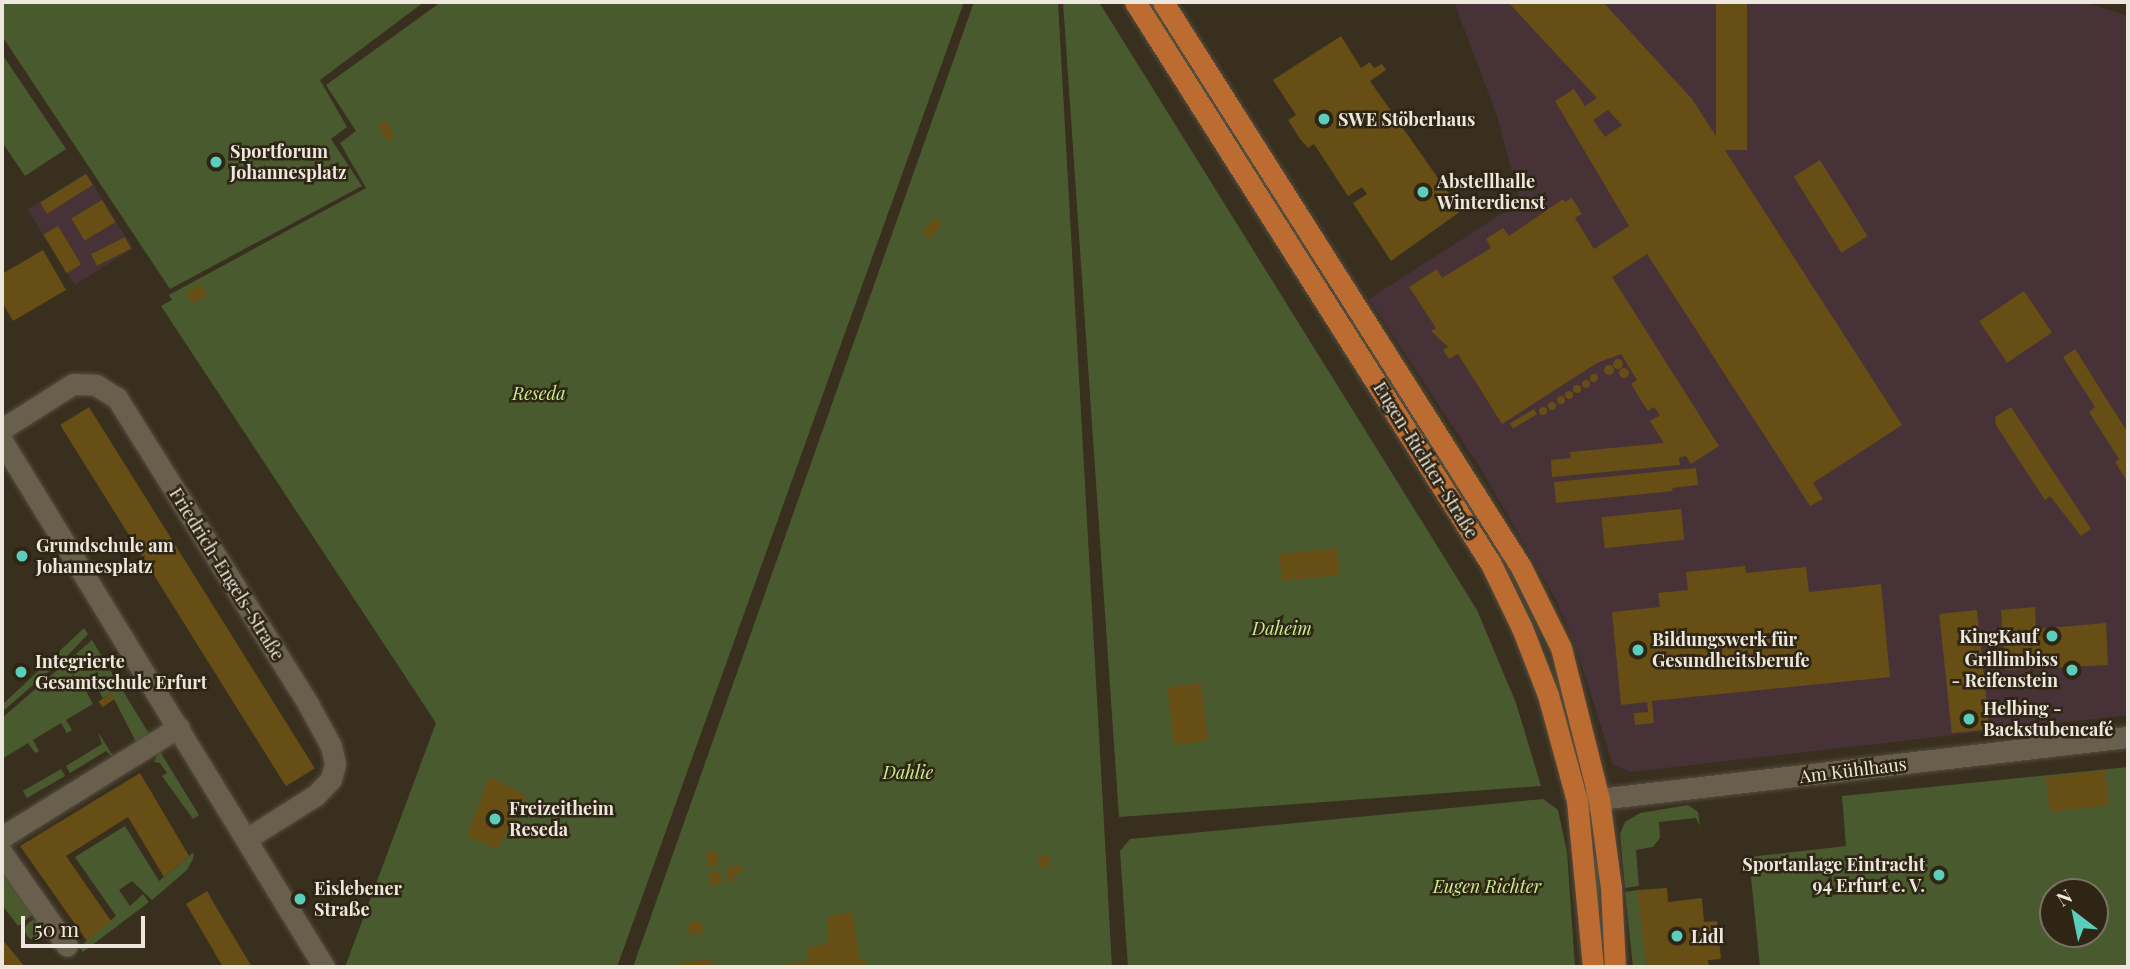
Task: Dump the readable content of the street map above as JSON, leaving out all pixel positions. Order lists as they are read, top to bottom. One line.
{"streets":{"main road":["Eugen-Richter-Straße"],"street":["Friedrich-Engels-Straße","Am Kühlhaus"]},"crossings":[["Eugen-Richter-Straße","Am Kühlhaus"]],"parks":["Reseda","Daheim","Dahlie","Eugen Richter"],"places":["SWE Stöberhaus","Sportforum Johannesplatz","Abstellhalle Winterdienst","Grundschule am Johannesplatz","KingKauf","Bildungswerk für Gesundheitsberufe","Grillimbiss - Reifenstein","Integrierte Gesamtschule Erfurt","Helbing - Backstubencafé","Freizeitheim Reseda","Sportanlage Eintracht 94 Erfurt e. V.","Eislebener Straße","Lidl"],"scale_bar":"50 m","north":"top left"}
